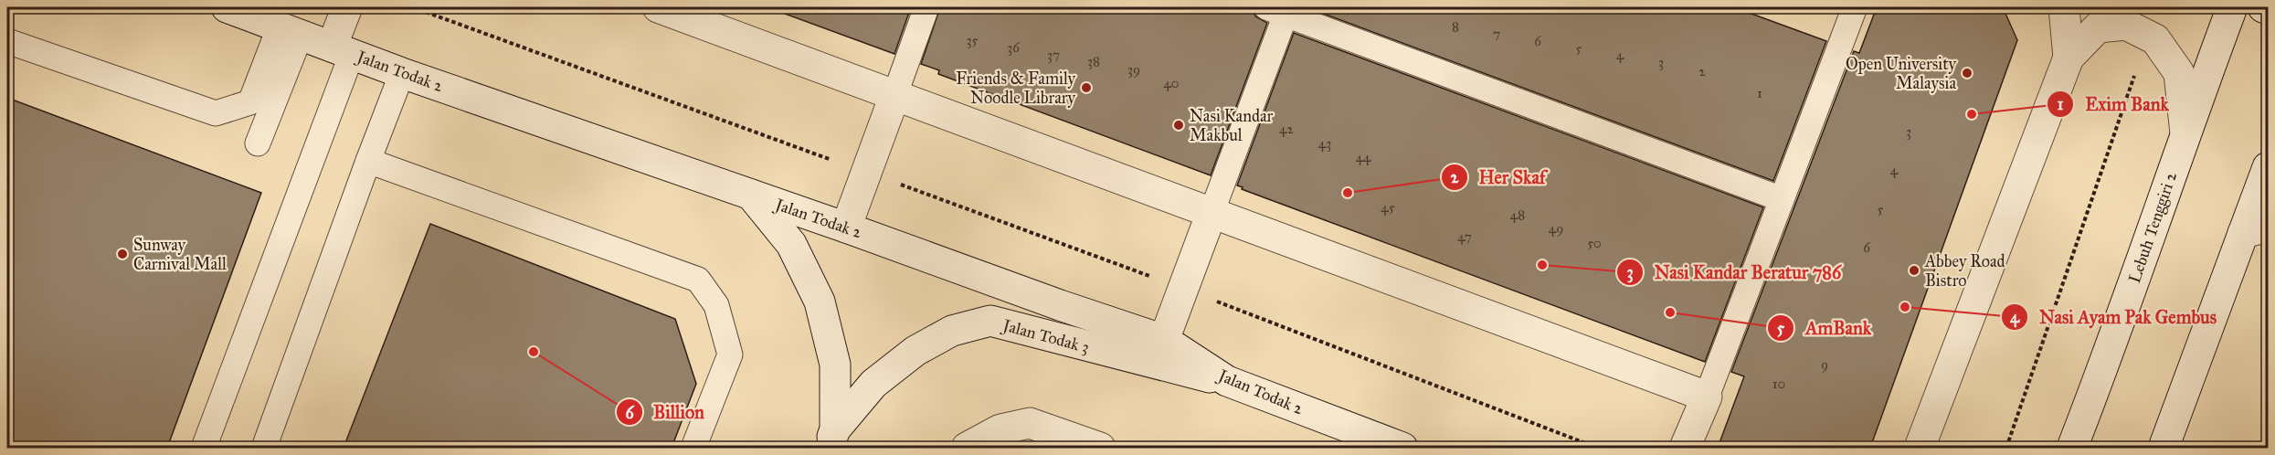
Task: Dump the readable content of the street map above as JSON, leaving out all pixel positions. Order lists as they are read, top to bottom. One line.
{"streets":{"street":["Jalan Todak 2","Lebuh Tenggiri 2","Jalan Todak 3"]},"crossings":[["Jalan Todak 2","Jalan Todak 3"]],"places":["Open University Malaysia","Friends & Family Noodle Library","Exim Bank","Nasi Kandar Makbul","Her Skaf","Sunway Carnival Mall","Nasi Kandar Beratur 786","Abbey Road Bistro","Nasi Ayam Pak Gembus","AmBank","Billion"],"house_numbers":["8","7","35","6","36","5","37","4","38","3","39","2","40","1","42","3","43","44","4","45","5","48","49","47","50","6","9","10"]}
